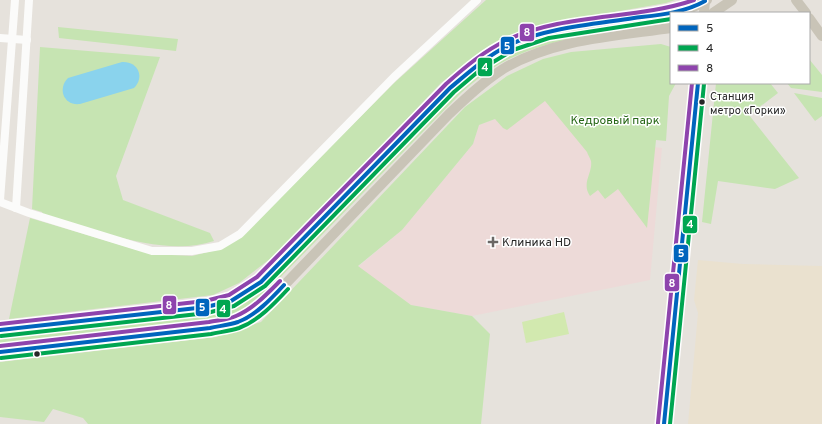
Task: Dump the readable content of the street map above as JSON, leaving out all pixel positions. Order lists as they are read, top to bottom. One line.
{"parks":["Кедровый парк"],"places":{"other":["Станция метро «Горки»"],"health":["Клиника HD"]},"lines":["transit line 8","transit line 5","transit line 4"],"legend":["5","4","8"]}
